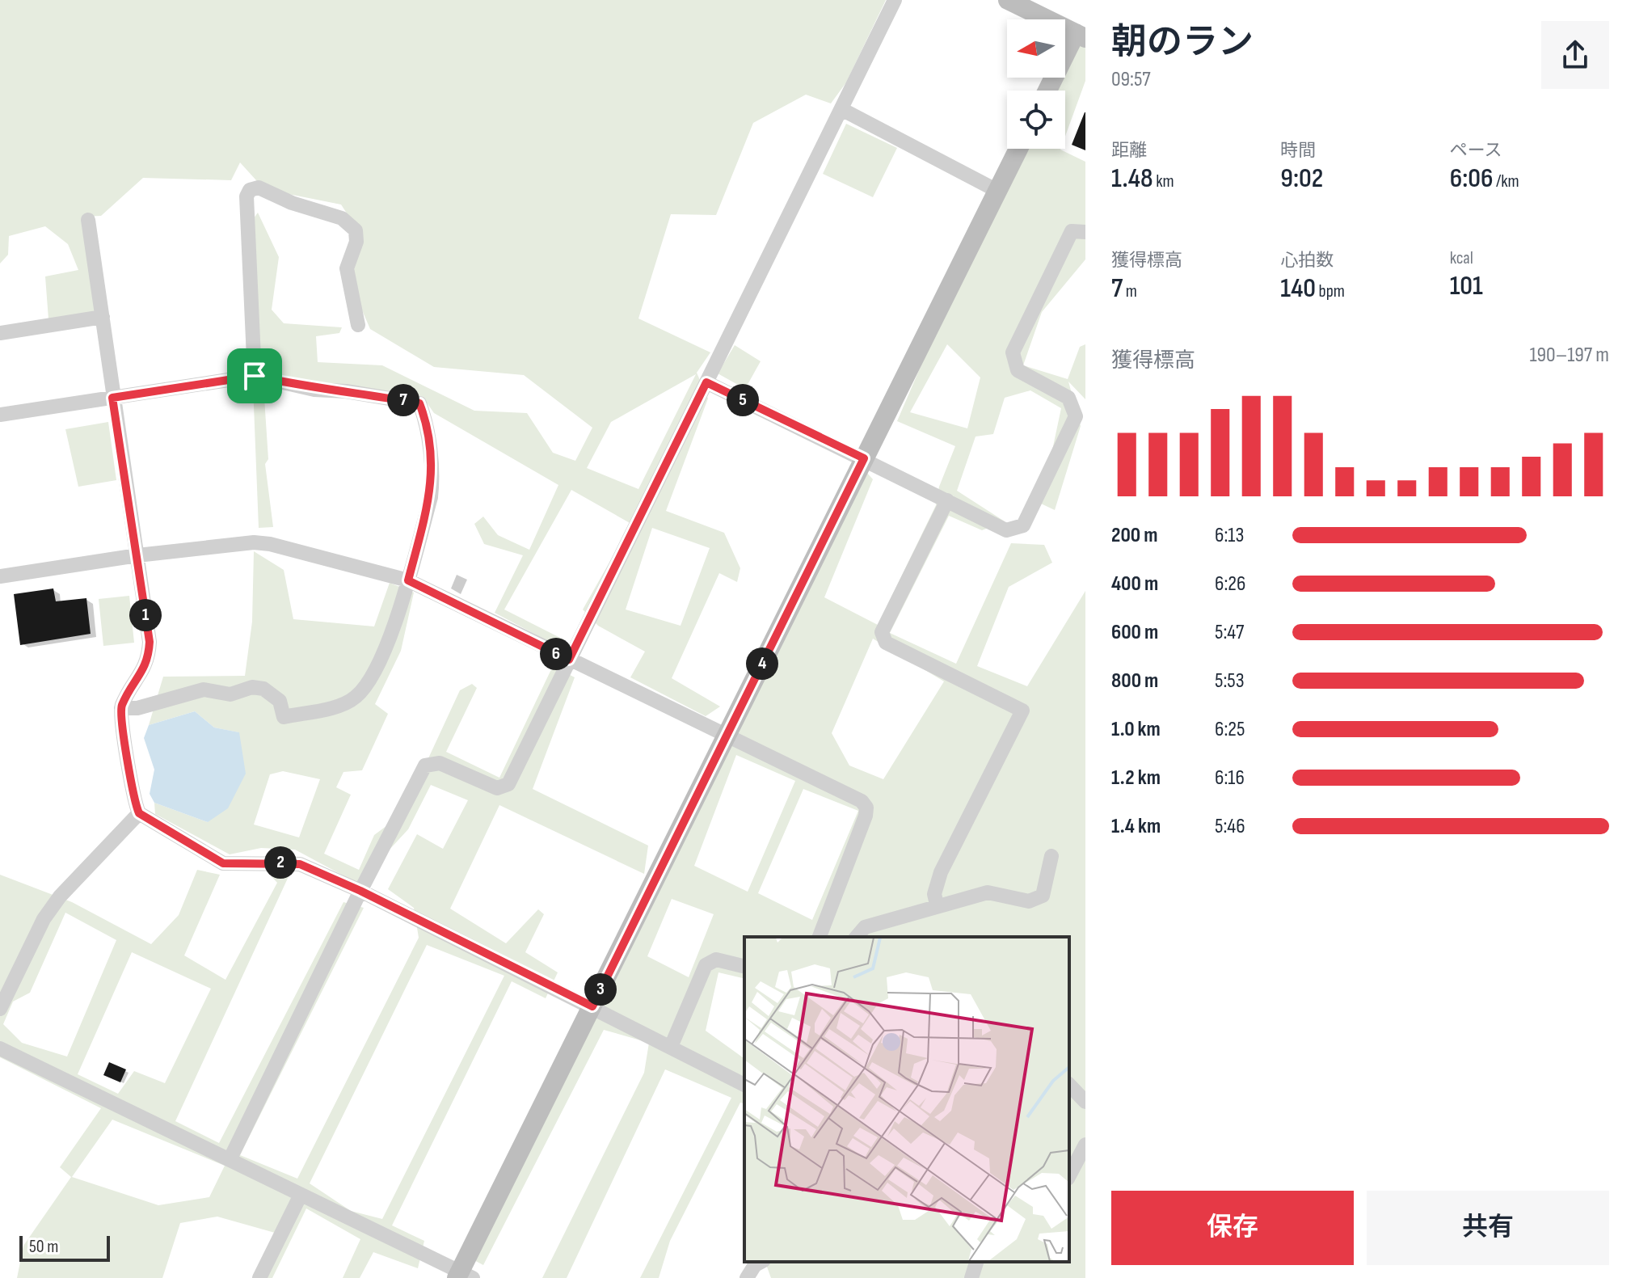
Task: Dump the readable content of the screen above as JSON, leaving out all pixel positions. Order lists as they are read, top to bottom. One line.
{"scale_bar":"50 m","north":"left","page":{"heading":["朝のラン","09:57"],"stats":[["距離","1.48 km"],["時間","9:02"],["ペース","6:06 /km"],["獲得標高","7 m"],["心拍数","140 bpm"],["kcal","101"]],"chart":["獲得標高","190–197 m"],"pins":["5","7","1","6","4","2","3"],"list":[{"name":"200 m","note":"6:13"},{"name":"400 m","note":"6:26"},{"name":"600 m","note":"5:47"},{"name":"800 m","note":"5:53"},{"name":"1.0 km","note":"6:25"},{"name":"1.2 km","note":"6:16"},{"name":"1.4 km","note":"5:46"}],"buttons":["保存","共有"],"scale":"50 m"}}
